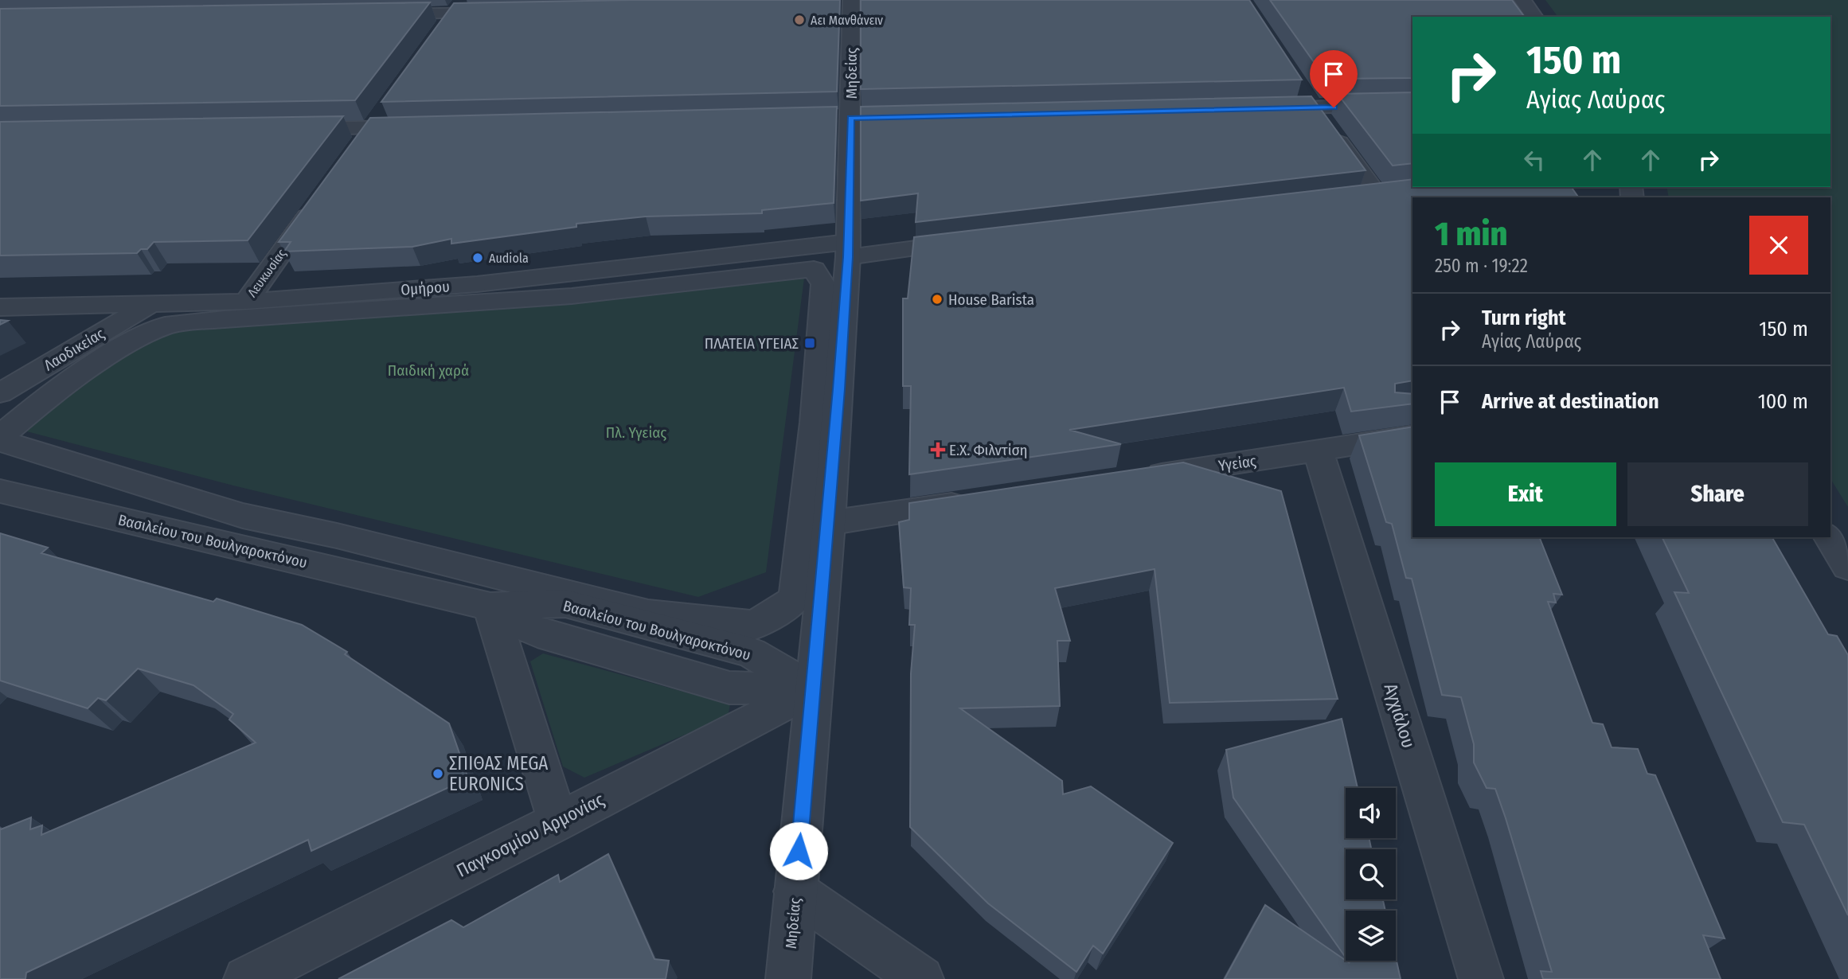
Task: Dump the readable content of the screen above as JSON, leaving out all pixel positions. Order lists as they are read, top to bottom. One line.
{"streets":{"street":["Μηδείας","Λευκωσίας","Ομήρου","Λαοδικείας","Υγείας","Βασιλείου του Βουλγαροκτόνου","Αγχιάλου","Παγκοσμίου Αρμονίας"]},"crossings":[["Μηδείας","Ομήρου"],["Μηδείας","Βασιλείου του Βουλγαροκτόνου"],["Μηδείας","Παγκοσμίου Αρμονίας"],["Λευκωσίας","Ομήρου"],["Ομήρου","Λαοδικείας"],["Υγείας","Αγχιάλου"],["Βασιλείου του Βουλγαροκτόνου","Παγκοσμίου Αρμονίας"]],"parks":["Παιδική χαρά","Πλ. Υγείας"],"places":{"other":["Αει Μανθάνειν","Audiola","House Barista","ΣΠΙΘΑΣ MEGA EURONICS"],"transit":["ΠΛΑΤΕΙΑ ΥΓΕΙΑΣ"],"health":["Ε.Χ. Φιλντίση"]},"page":{"turn":["150 m","Αγίας Λαύρας"],"heading":["1 min","250 m · 19:22"],"list":[{"name":"Turn right","note":"Αγίας Λαύρας","value":"150 m"},{"name":"Arrive at destination","value":"100 m"}],"buttons":["Exit","Share"]}}
